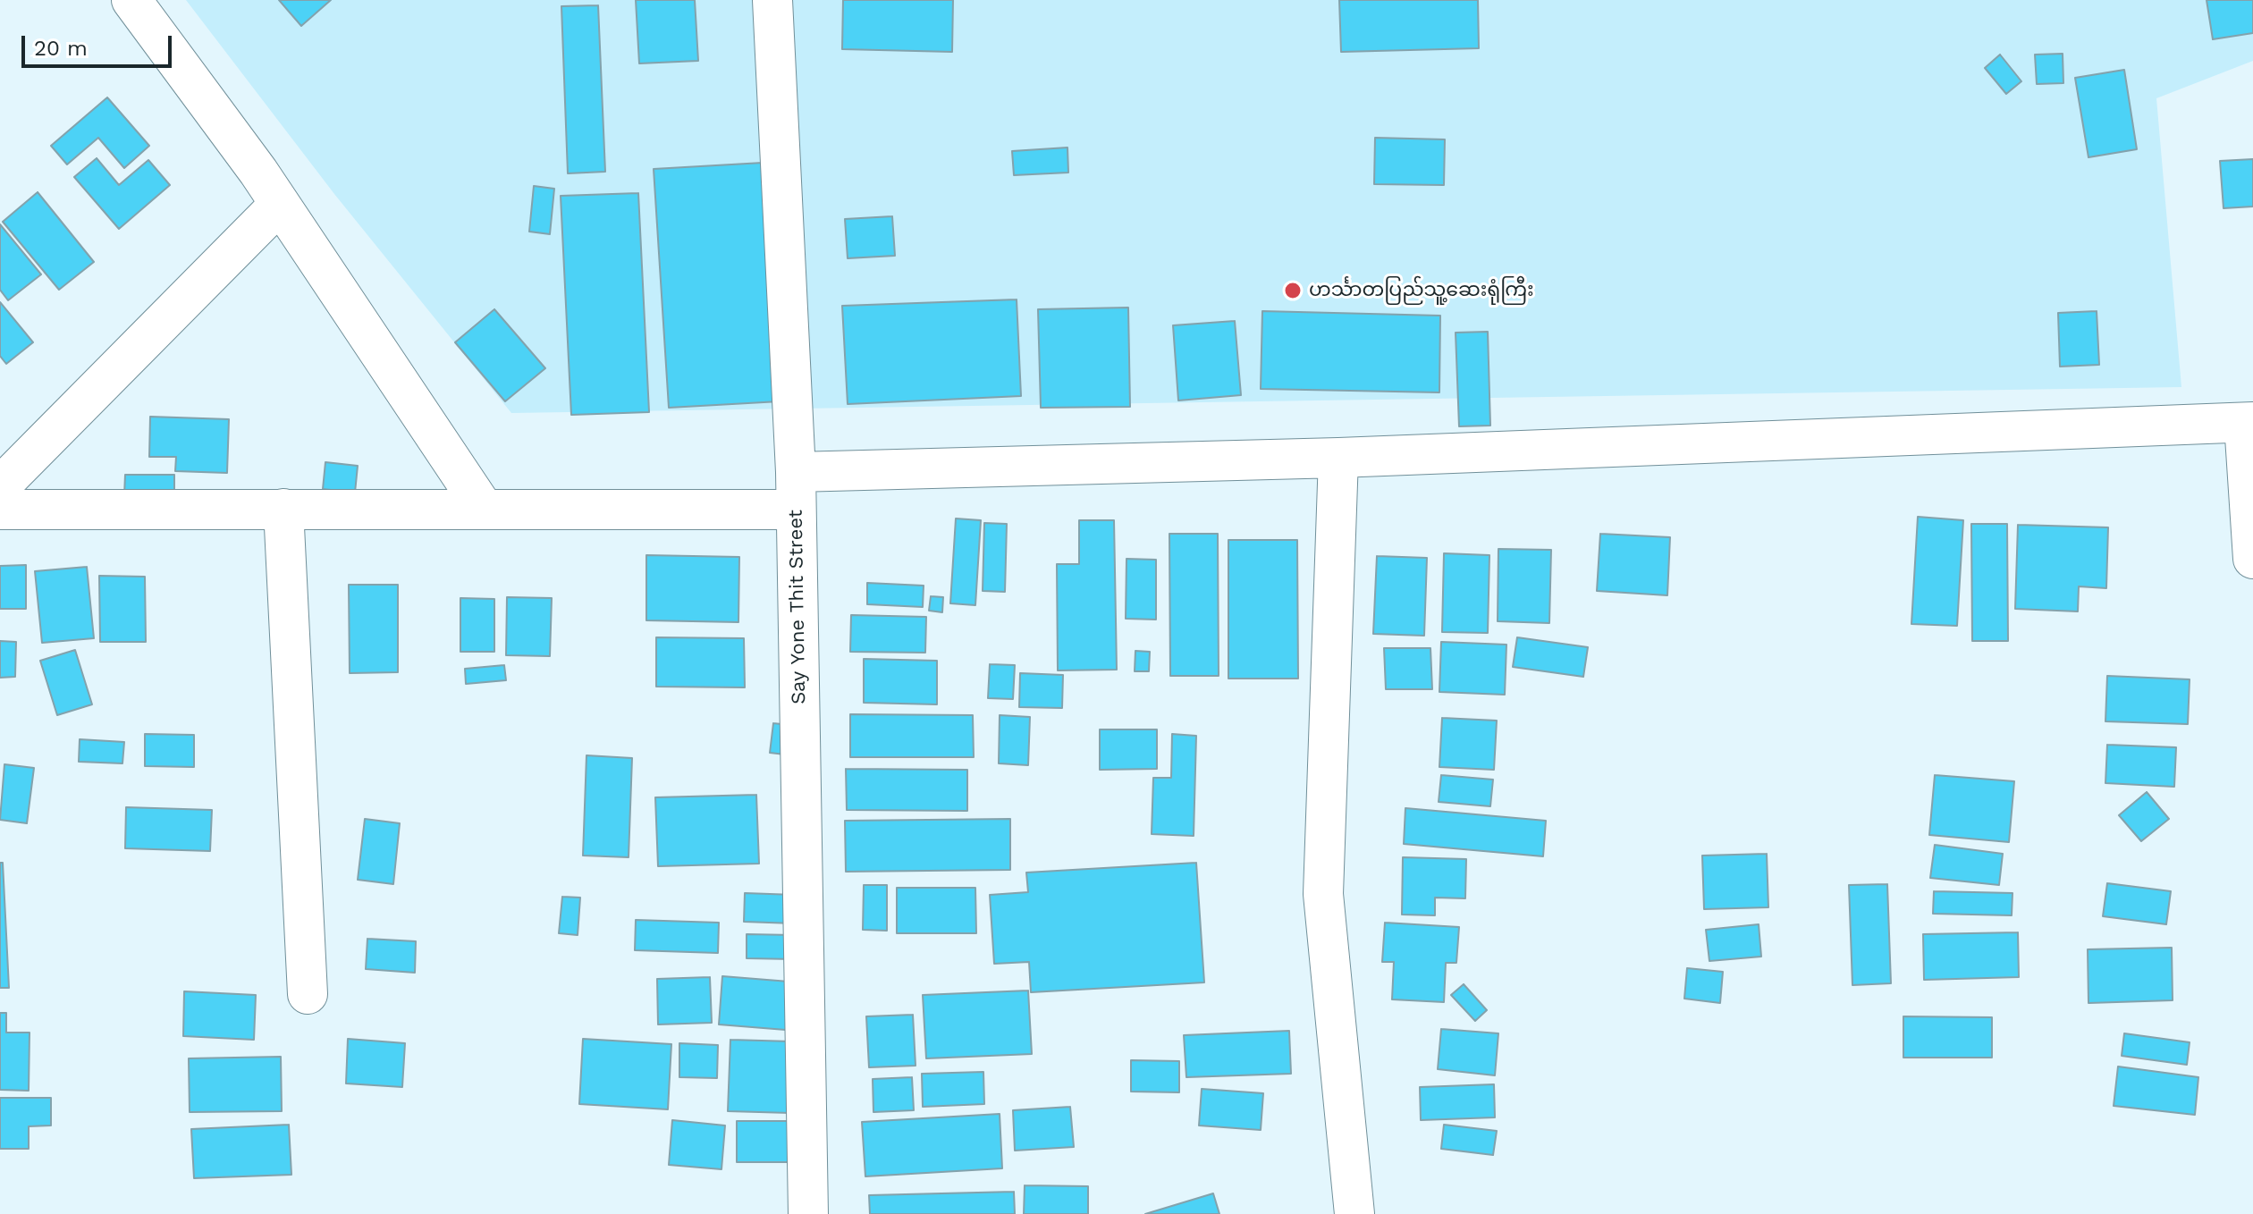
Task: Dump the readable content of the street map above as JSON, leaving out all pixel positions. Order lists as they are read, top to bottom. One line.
{"streets":{"street":["Say Yone Thit Street"]},"places":["ဟင်္သာတပြည်သူ့ဆေးရုံကြီး"],"scale_bar":"20 m"}
